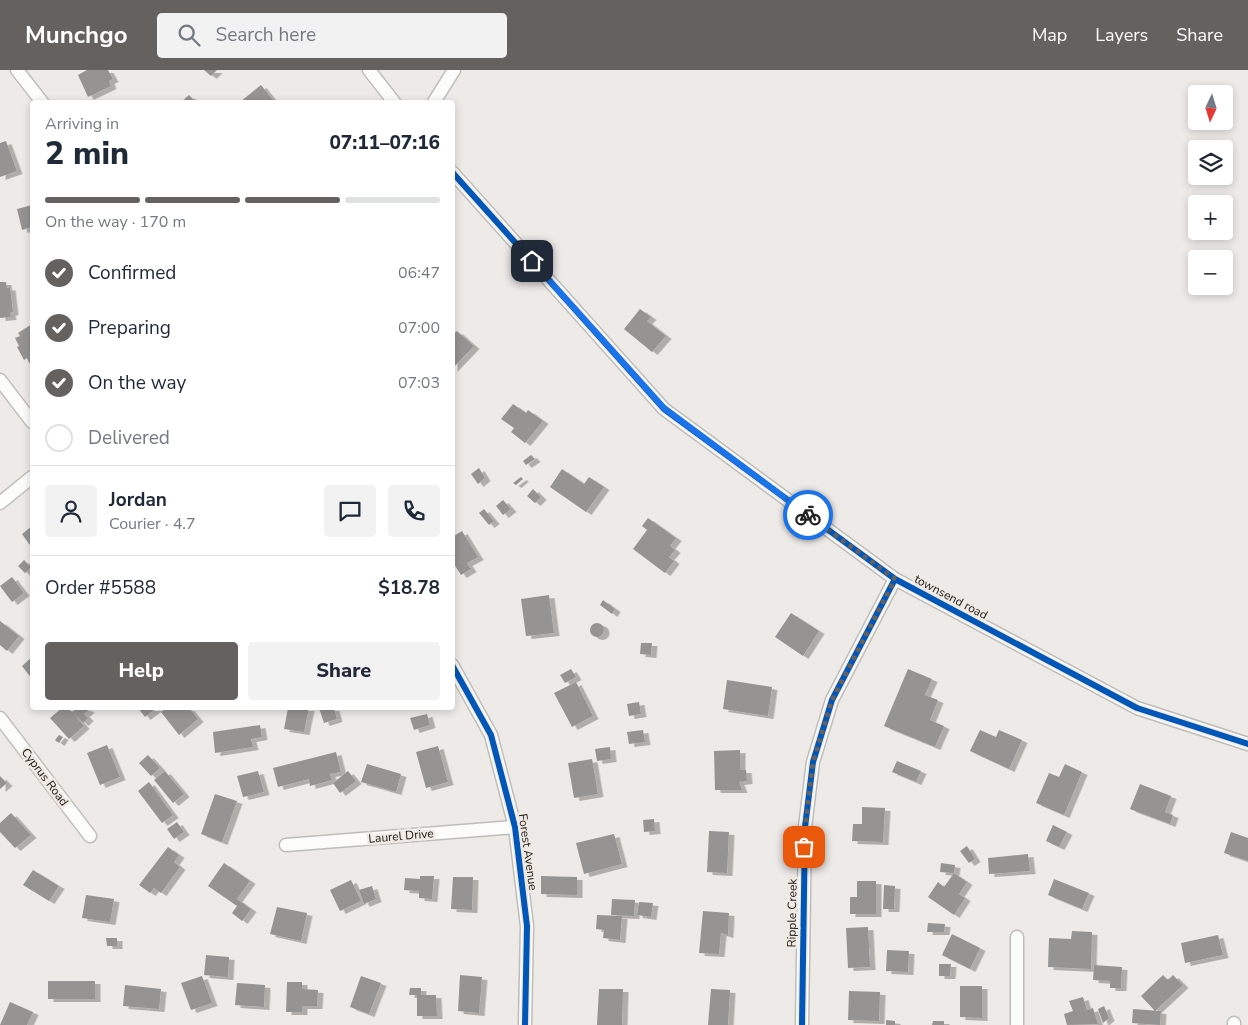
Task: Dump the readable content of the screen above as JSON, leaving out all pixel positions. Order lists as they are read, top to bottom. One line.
{"streets":{"street":["townsend road","Cyprus Road","Laurel Drive","Forest Avenue","Ripple Creek"]},"crossings":[["townsend road","Ripple Creek"],["Laurel Drive","Forest Avenue"]],"north":"bottom","page":{"header":"Munchgo","search":"Search here","nav":["Map","Layers","Share"],"map_buttons":["+","−"],"heading":["2 min","Arriving in","07:11–07:16"],"panel":["Jordan","Courier · 4.7","Order #5588","$18.78"],"bar":"On the way · 170 m","list":[["Confirmed","06:47"],["Preparing","07:00"],["On the way","07:03"],"Delivered"],"buttons":["Help","Share"]}}
